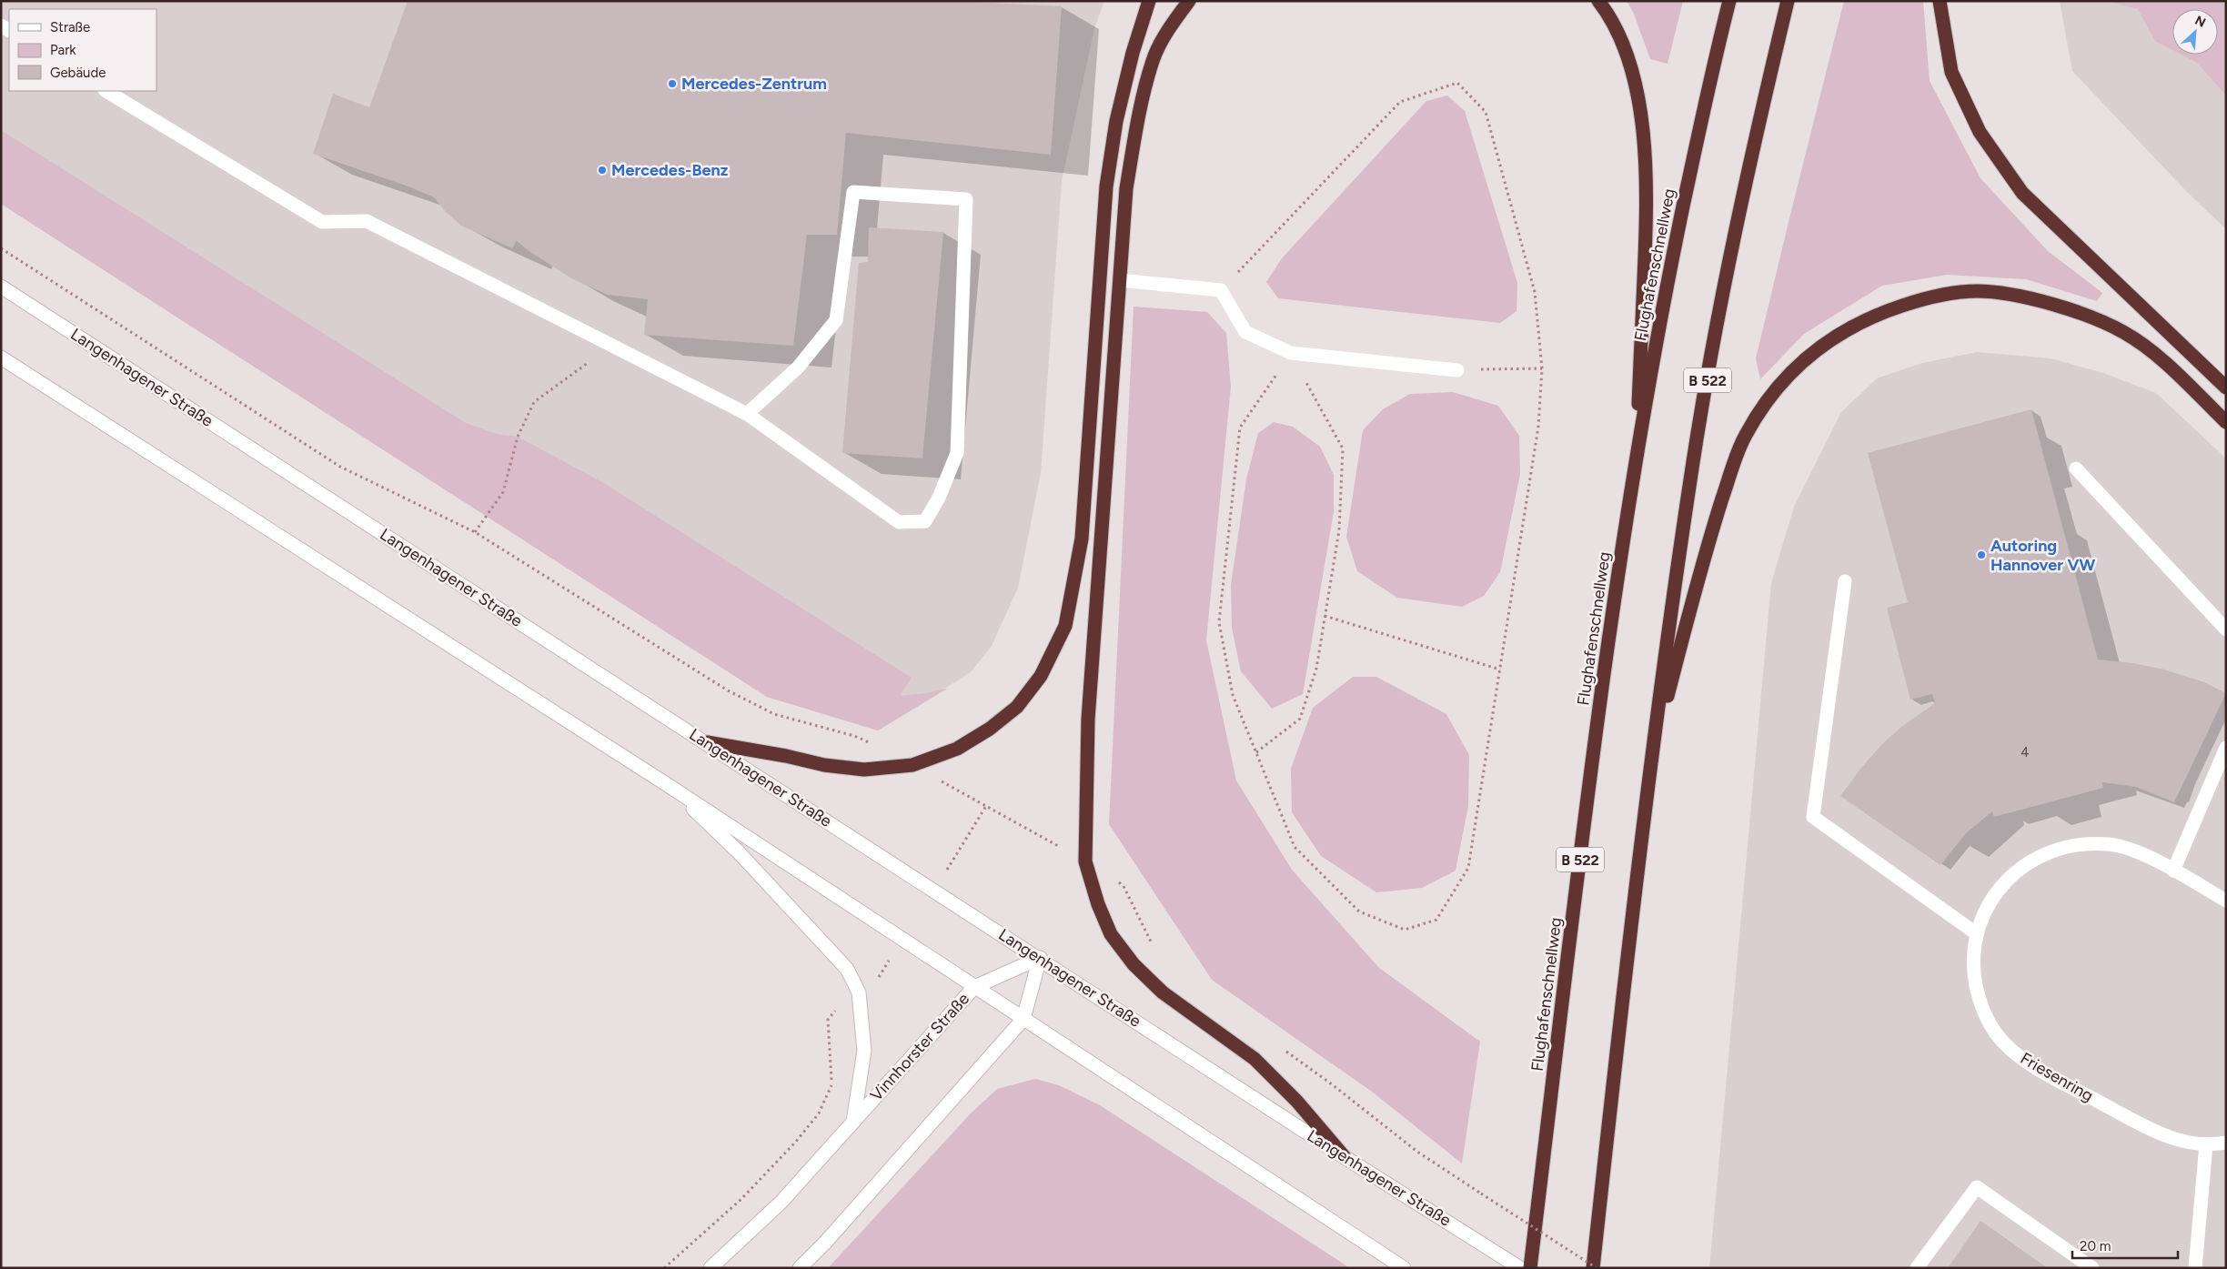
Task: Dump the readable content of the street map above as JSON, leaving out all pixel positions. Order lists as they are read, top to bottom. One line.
{"streets":{"highway":["Flughafenschnellweg","B 522"],"main road":["Langenhagener Straße","Vinnhorster Straße","Friesenring"]},"crossings":[["Langenhagener Straße","Vinnhorster Straße"]],"places":["Mercedes-Zentrum","Mercedes-Benz","Autoring Hannover VW"],"house_numbers":["4"],"legend":["Straße","Park","Gebäude"],"scale_bar":"20 m","north":"top right"}
